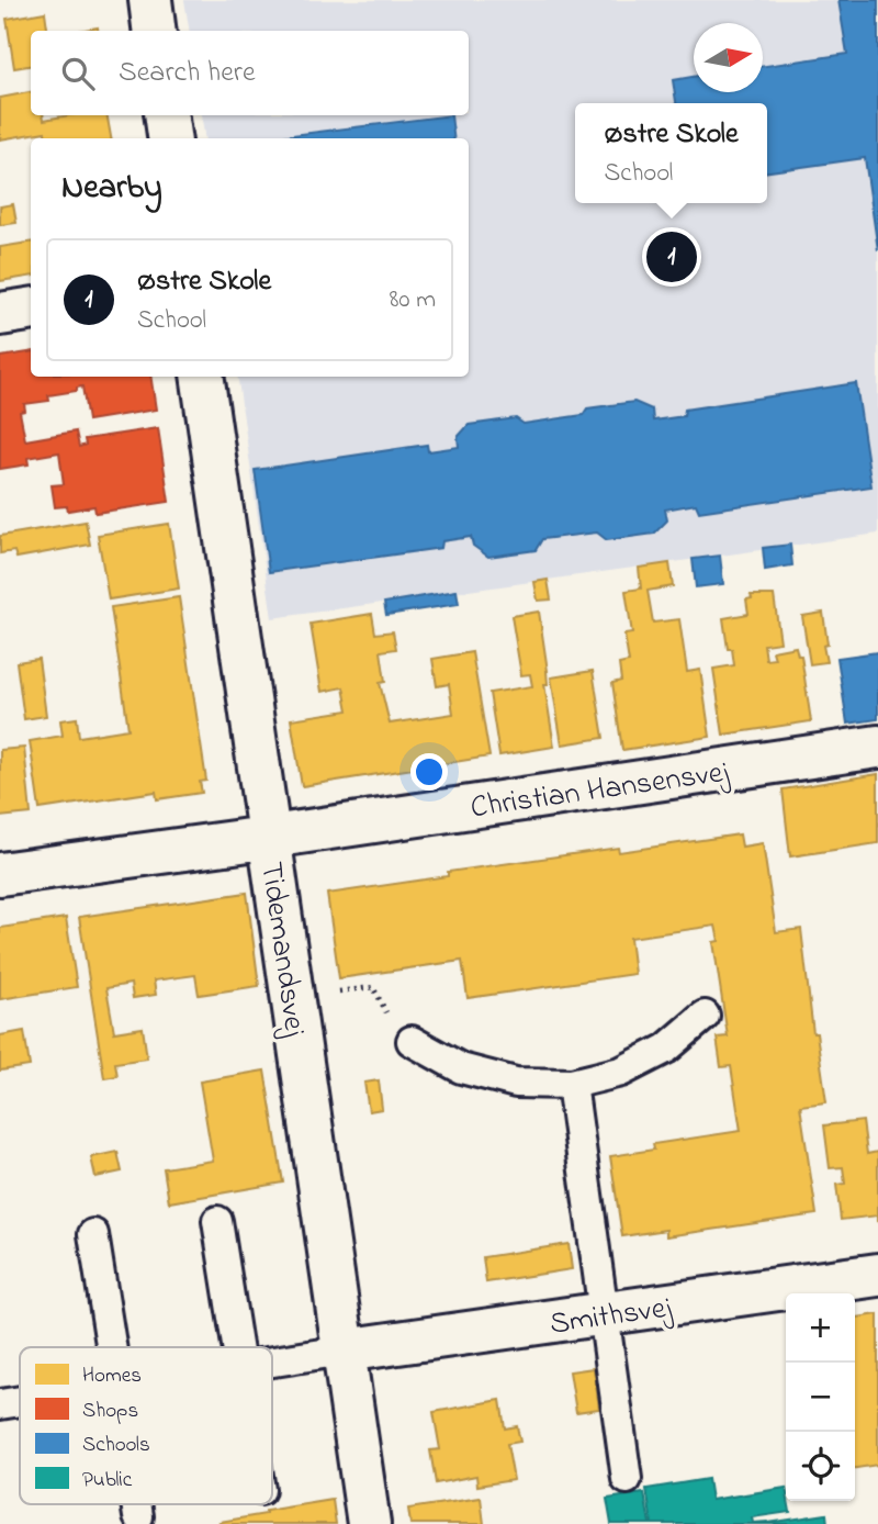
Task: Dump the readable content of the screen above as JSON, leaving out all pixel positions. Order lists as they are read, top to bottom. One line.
{"streets":{"street":["Christian Hansensvej","Tidemandsvej","Smithsvej"]},"crossings":[["Christian Hansensvej","Tidemandsvej"],["Tidemandsvej","Smithsvej"]],"legend":["Homes","Shops","Schools","Public"],"north":"right","page":{"search":"Search here","popup":["Østre Skole","School"],"heading":"Nearby","pins":"1","list":[{"mark":"1","name":"Østre Skole","note":"School","value":"80 m"}],"map_buttons":["+","−"]}}
